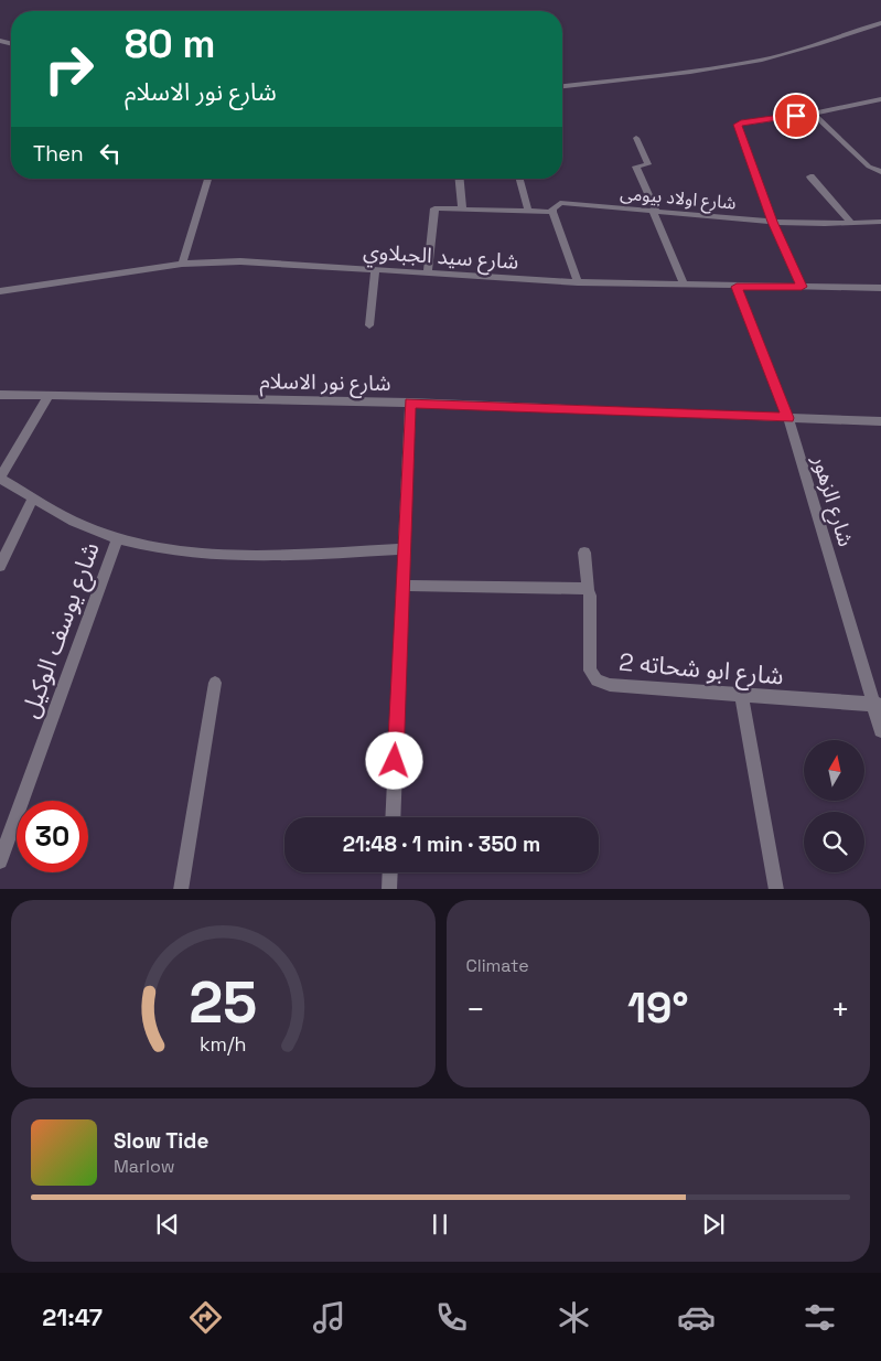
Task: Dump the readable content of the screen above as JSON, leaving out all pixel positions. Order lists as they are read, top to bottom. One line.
{"streets":{"street":["شارع اولاد بيومى","شارع سيد الجبلاوي","شارع نور الاسلام","شارع الزهور","شارع يوسف الوكيل","شارع ابو شحاته 2"]},"crossings":[["شارع سيد الجبلاوي","شارع الزهور"],["شارع نور الاسلام","شارع الزهور"],["شارع الزهور","شارع ابو شحاته 2"]],"north":"top","page":{"turn":["80 m","شارع نور الاسلام"],"then":"Then","limit":"30","trip":"21:48 · 1 min · 350 m","tile":"Climate","heat":["−","19°","+"],"song":["Slow Tide","Marlow"],"tabs":"21:47","gauge":["25","km/h"]}}
